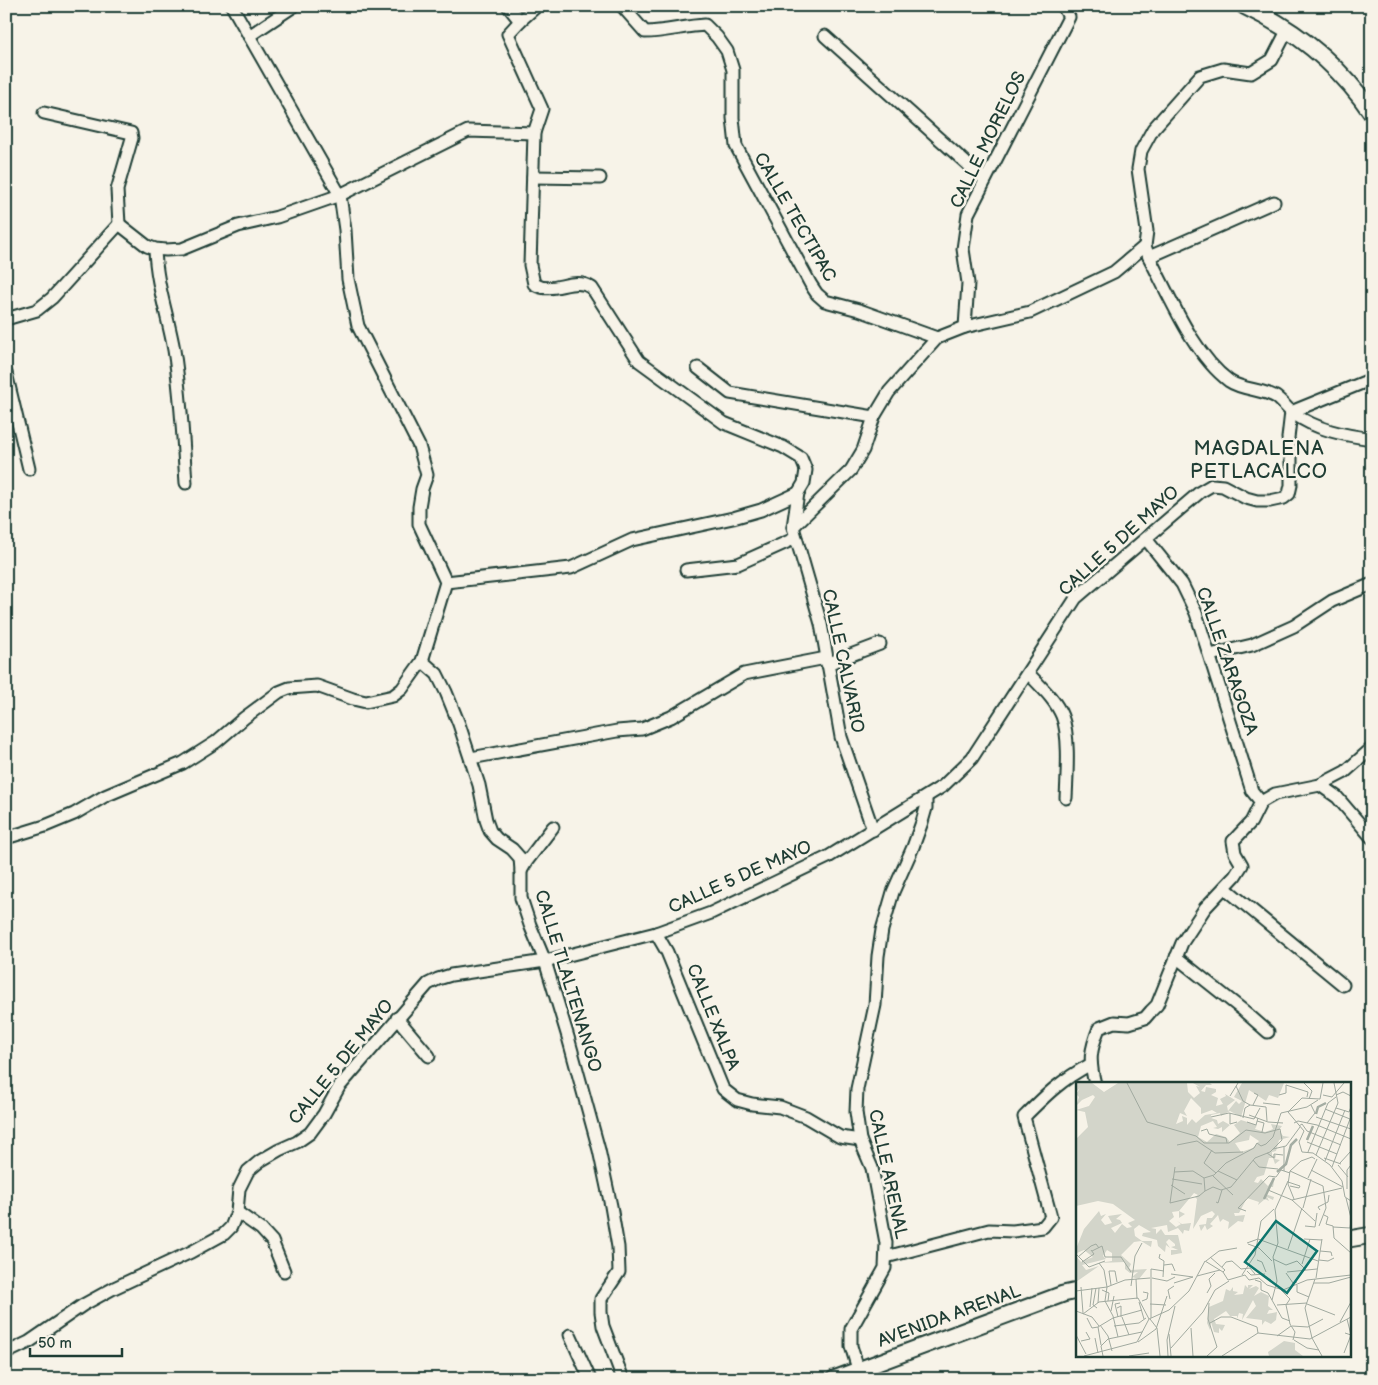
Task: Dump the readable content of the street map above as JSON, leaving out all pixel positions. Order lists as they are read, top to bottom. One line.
{"streets":{"street":["CALLE MORELOS","CALLE TECTIPAC","CALLE 5 DE MAYO","CALLE CALVARIO","CALLE ZARAGOZA","CALLE TLALTENANGO","CALLE XALPA","CALLE ARENAL","AVENIDA ARENAL"]},"crossings":[["CALLE 5 DE MAYO","CALLE CALVARIO"],["CALLE 5 DE MAYO","CALLE ZARAGOZA"],["CALLE 5 DE MAYO","CALLE TLALTENANGO"],["CALLE 5 DE MAYO","CALLE XALPA"],["CALLE 5 DE MAYO","CALLE ARENAL"],["CALLE XALPA","CALLE ARENAL"],["CALLE ARENAL","AVENIDA ARENAL"]],"districts":["MAGDALENA PETLACALCO"],"scale_bar":"50 m"}
